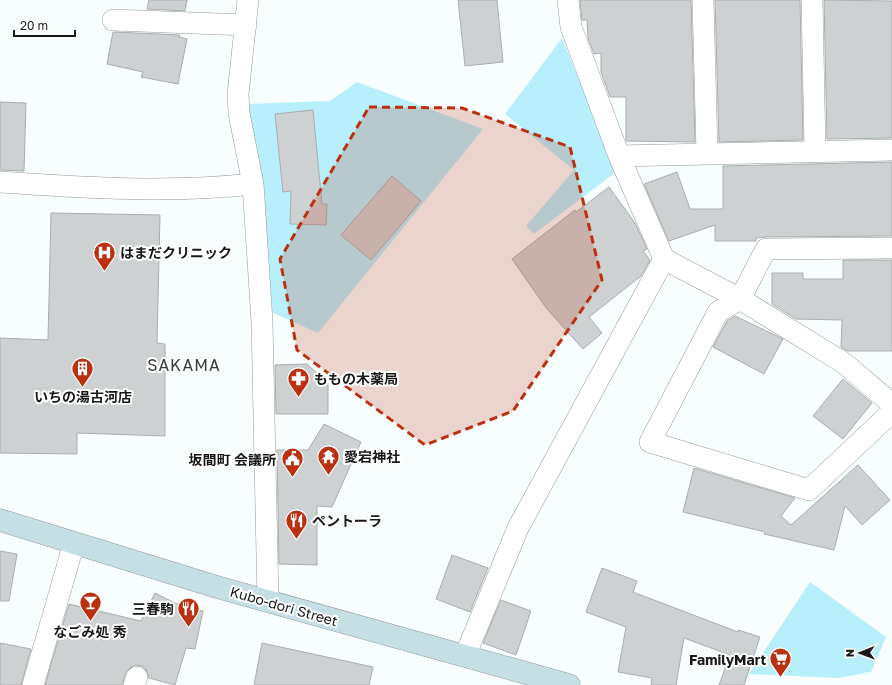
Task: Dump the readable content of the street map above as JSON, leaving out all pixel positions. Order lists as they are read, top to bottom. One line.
{"streets":{"street":["Kubo-dori Street"]},"districts":["SAKAMA"],"places":{"hospital":["はまだクリニック"],"building":["いちの湯古河店"],"pharmacy":["ももの木薬局"],"temple":["愛宕神社"],"public building":["坂間町 会議所"],"restaurant":["ペントーラ","三春駒"],"bar":["なごみ処 秀"],"supermarket":["FamilyMart"]},"scale_bar":"20 m","north":"left"}
